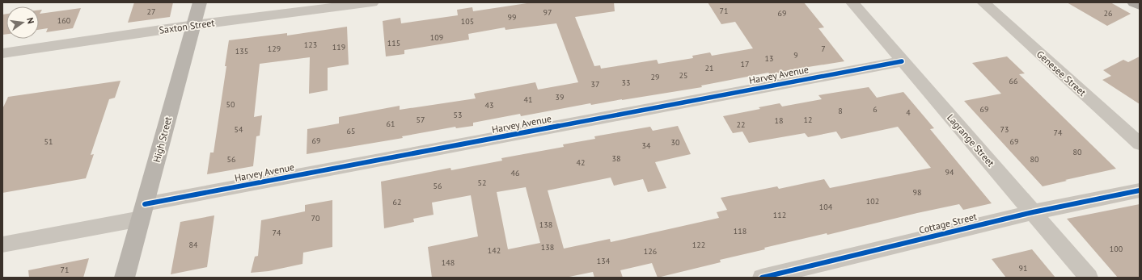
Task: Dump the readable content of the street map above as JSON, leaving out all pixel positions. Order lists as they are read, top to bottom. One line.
{"streets":{"main road":["High Street"],"street":["Saxton Street","Genesee Street","Harvey Avenue","Lagrange Street","Cottage Street"]},"crossings":[["Saxton Street","High Street"],["Harvey Avenue","High Street"],["Harvey Avenue","Lagrange Street"],["Lagrange Street","Cottage Street"]],"house_numbers":["71","27","97","69","26","99","160","105","109","115","123","119","129","7","135","9","13","17","21","25","29","66","33","37","39","41","50","43","6","69","8","4","53","57","12","18","61","22","54","73","65","74","69","51","69","30","34","80","38","56","80","42","94","46","52","56","98","102","62","104","112","70","138","118","74","84","122","138","100","142","126","134","148","91","71"],"north":"right"}
